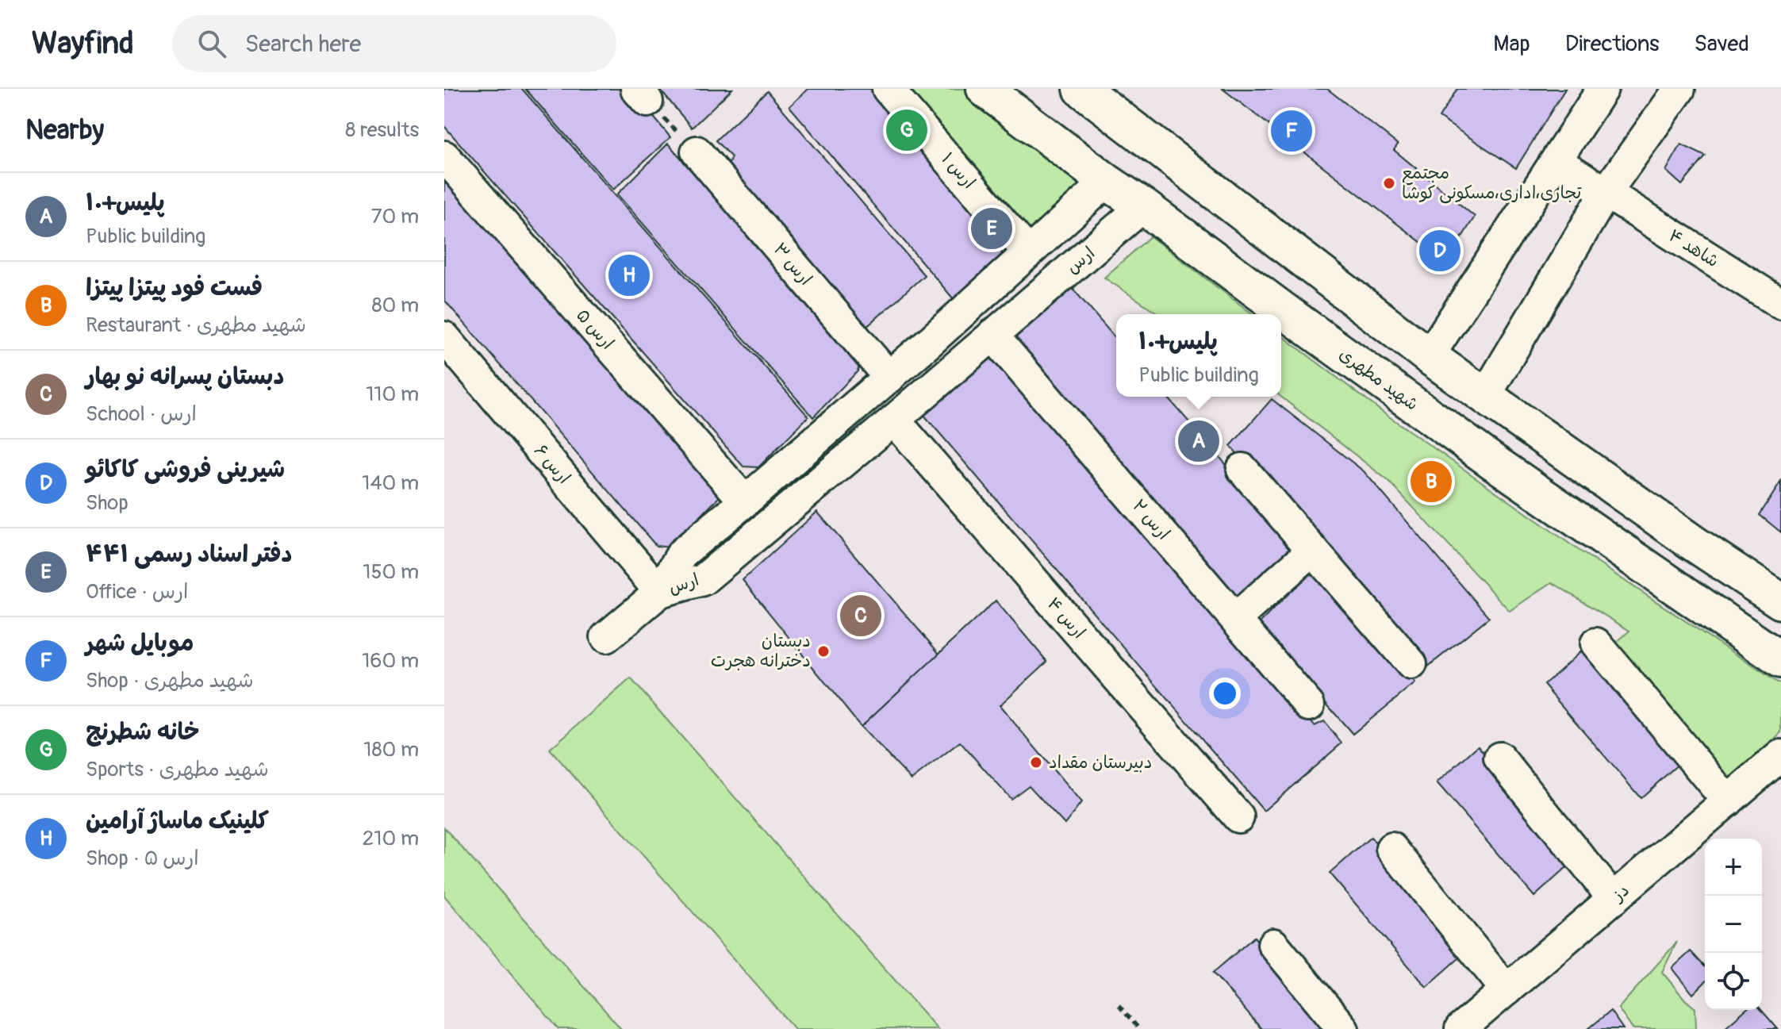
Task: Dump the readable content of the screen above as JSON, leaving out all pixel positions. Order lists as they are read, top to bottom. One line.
{"streets":{"main road":["شهید مطهری"],"street":["ارس ۱","شاهد ۴","ارس","ارس ۳","ارس ۵","ارس ۶","ارس ۲","ارس ۴","دز"]},"crossings":[["ارس ۱","ارس"],["ارس","ارس ۳"],["ارس","ارس ۵"],["ارس","شهید مطهری"],["ارس","ارس ۶"],["ارس","ارس ۲"],["ارس","ارس ۴"]],"places":["مجتمع تجاری،اداری،مسکونی کوشا","دبستان دخترانه هجرت","دبیرستان مقداد"],"page":{"header":"Wayfind","search":"Search here","nav":["Map","Directions","Saved"],"heading":["Nearby","8 results"],"pins":["G","F","E","D","H","A","B","C"],"list":[{"mark":"A","name":"پلیس+۱۰","note":"Public building","value":"70 m"},{"mark":"B","name":"فست فود پیتزا پیتزا","note":"Restaurant · شهید مطهری","value":"80 m"},{"mark":"C","name":"دبستان پسرانه نو بهار","note":"School · ارس","value":"110 m"},{"mark":"D","name":"شیرینی فروشی کاکائو","note":"Shop","value":"140 m"},{"mark":"E","name":"دفتر اسناد رسمی ۴۴۱","note":"Office · ارس","value":"150 m"},{"mark":"F","name":"موبایل شهر","note":"Shop · شهید مطهری","value":"160 m"},{"mark":"G","name":"خانه شطرنج","note":"Sports · شهید مطهری","value":"180 m"},{"mark":"H","name":"کلینیک ماساژ آرامین","note":"Shop · ارس ۵","value":"210 m"}],"popup":["پلیس+۱۰","Public building"],"map_buttons":["+","−"]}}
